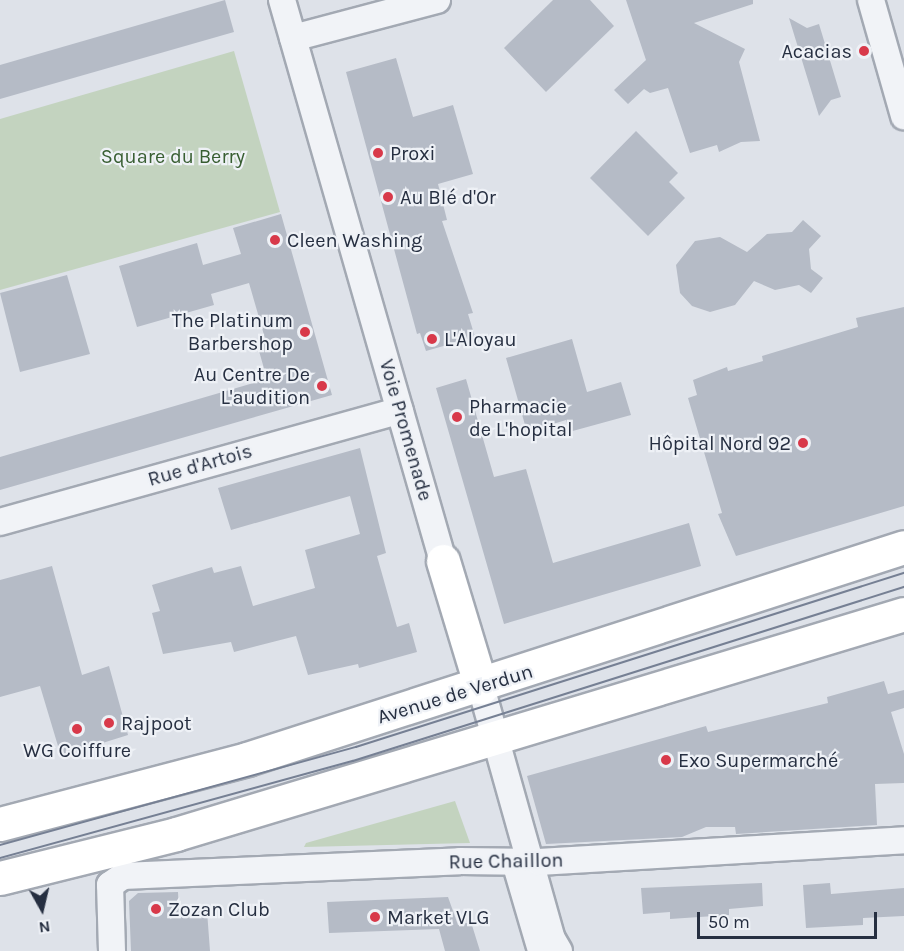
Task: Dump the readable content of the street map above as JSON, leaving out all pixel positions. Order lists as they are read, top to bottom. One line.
{"streets":{"main road":["Voie Promenade","Avenue de Verdun"],"street":["Rue d'Artois","Rue Chaillon"]},"crossings":[["Voie Promenade","Rue d'Artois"],["Voie Promenade","Avenue de Verdun"],["Voie Promenade","Rue Chaillon"]],"parks":["Square du Berry"],"places":["Acacias","Proxi","Au Blé d'Or","Cleen Washing","The Platinum Barbershop","L'Aloyau","Au Centre De L'audition","Pharmacie de L'hopital","Hôpital Nord 92","Rajpoot","WG Coiffure","Exo Supermarché","Zozan Club","Market VLG"],"scale_bar":"50 m","north":"bottom"}
